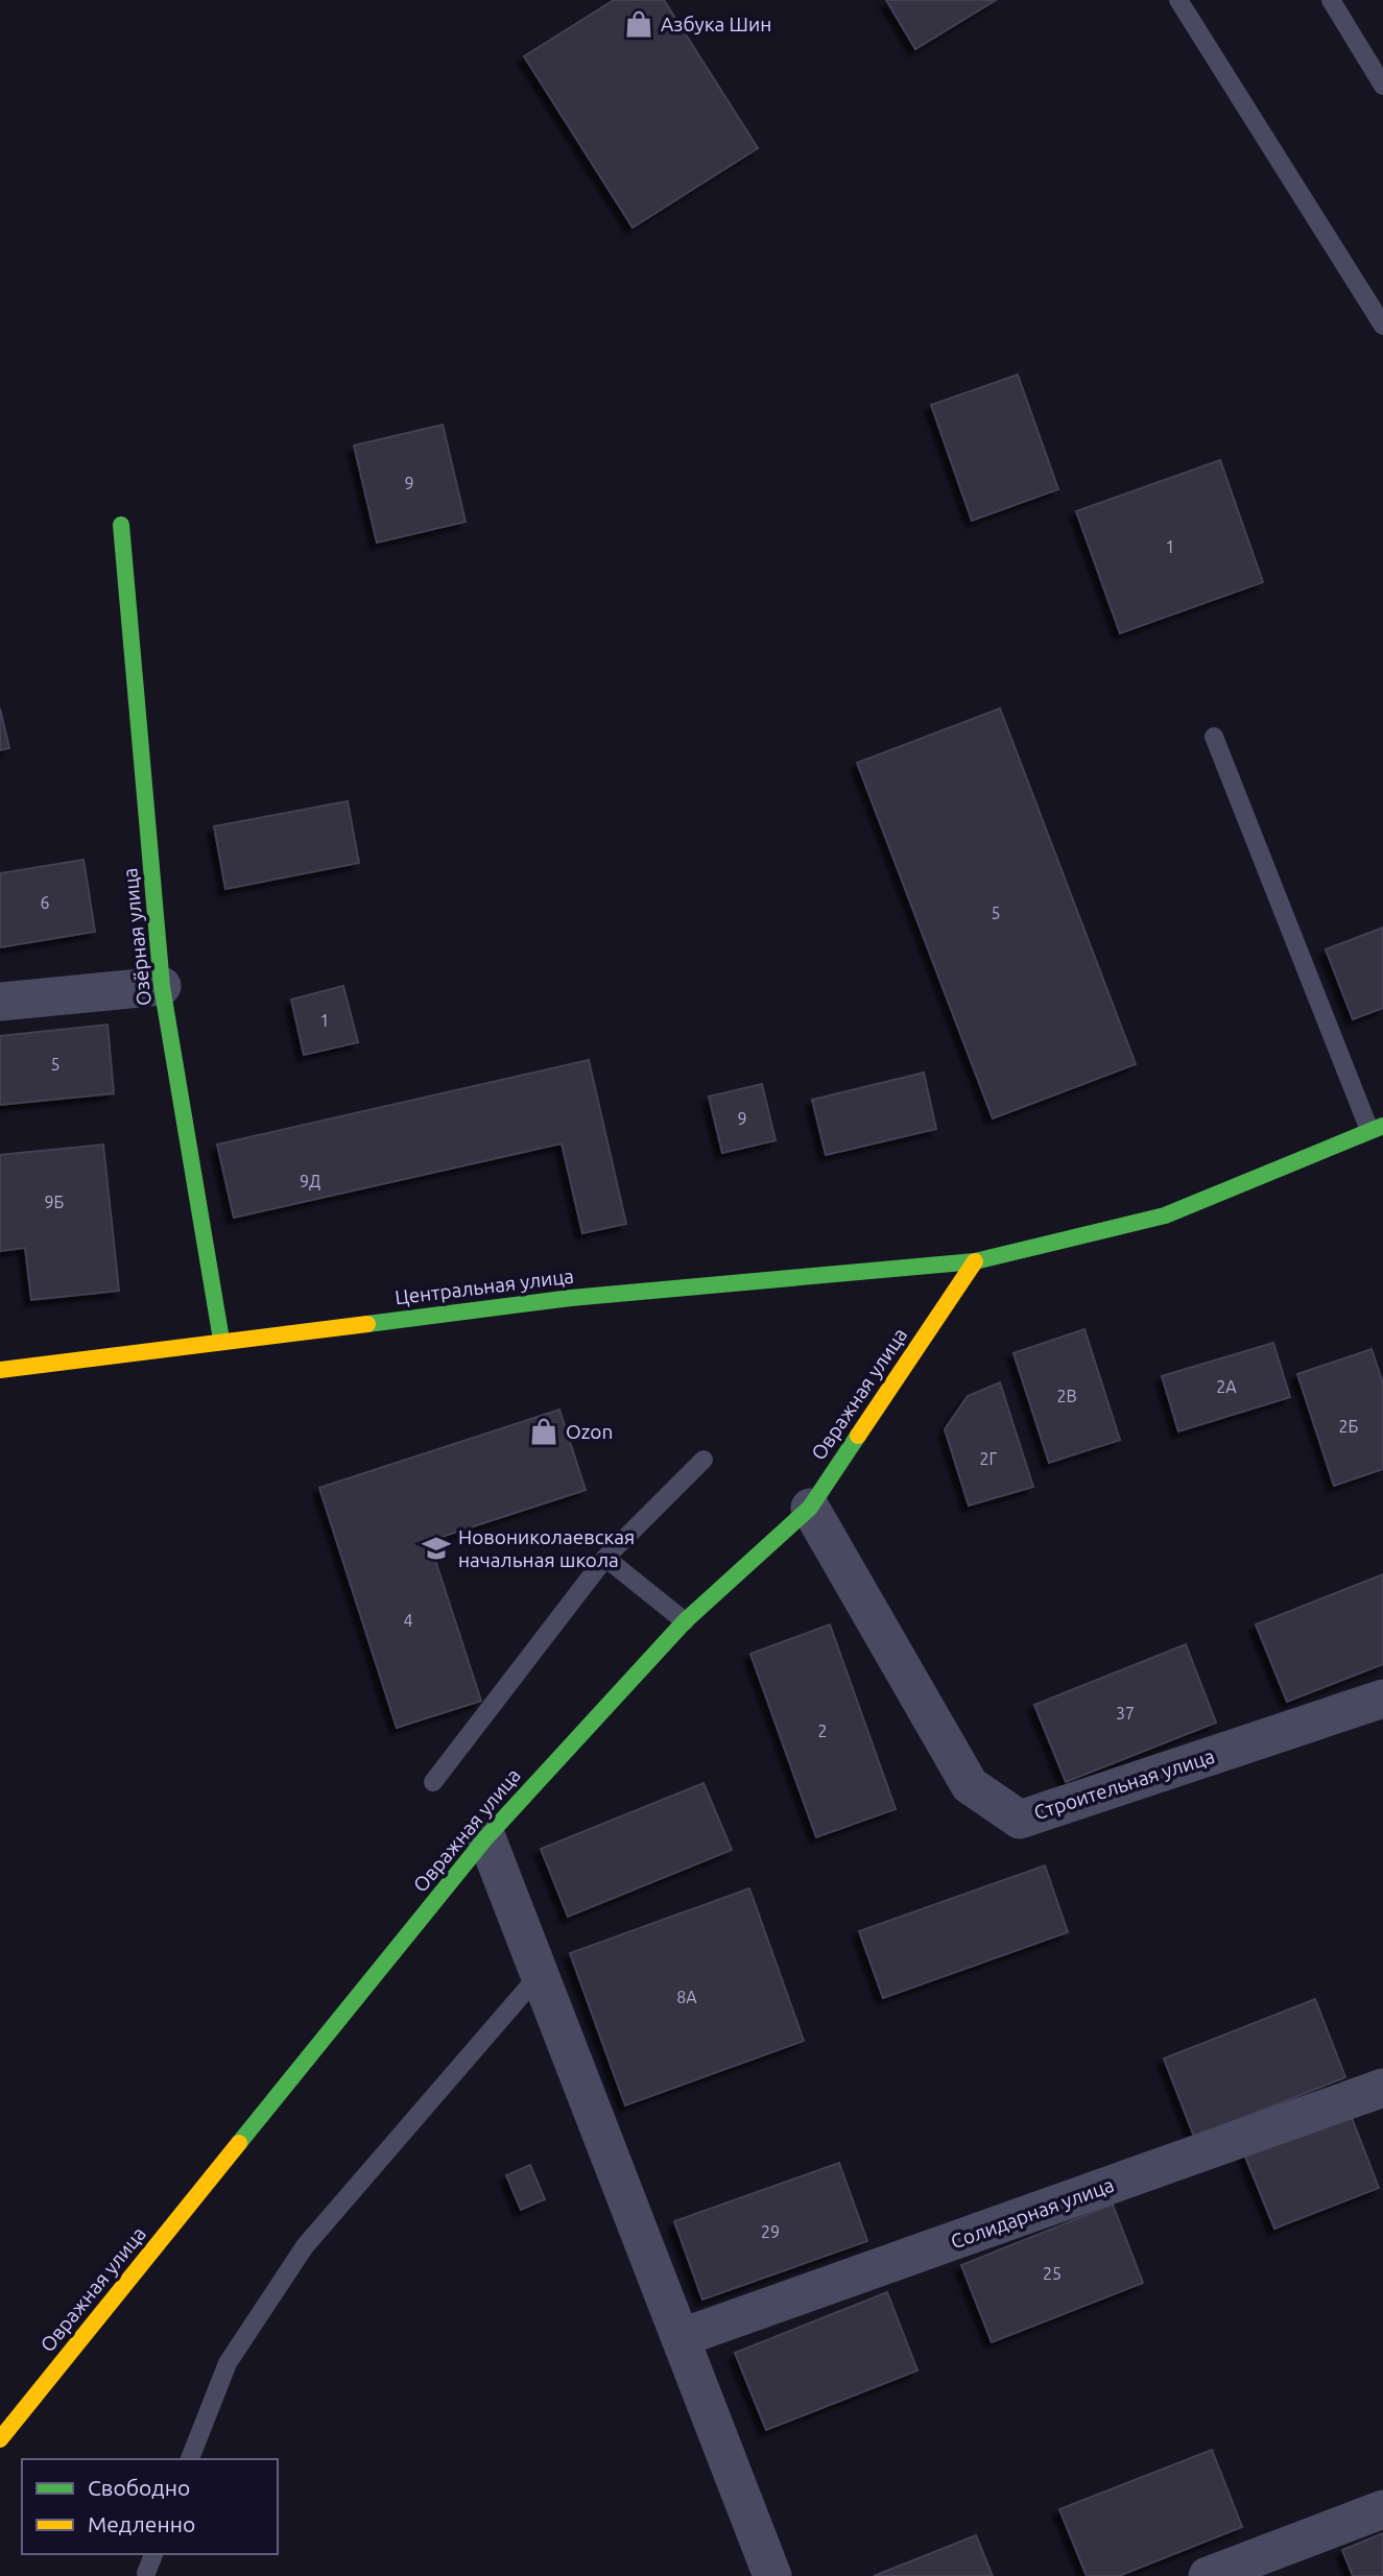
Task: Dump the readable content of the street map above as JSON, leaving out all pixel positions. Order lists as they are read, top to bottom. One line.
{"streets":{"street":["Озёрная улица","Центральная улица","Овражная улица","Строительная улица","Солидарная улица"]},"crossings":[["Озёрная улица","Центральная улица"],["Центральная улица","Овражная улица"],["Овражная улица","Строительная улица"]],"places":{"shop":["Азбука Шин","Ozon"],"school or university":["Новониколаевская начальная школа"]},"house_numbers":["9","1","6","5","1","5","9","9Д","9Б","2А","2В","2Б","2Г","4","37","2","8А","29","25"],"legend":["Свободно","Медленно"]}
